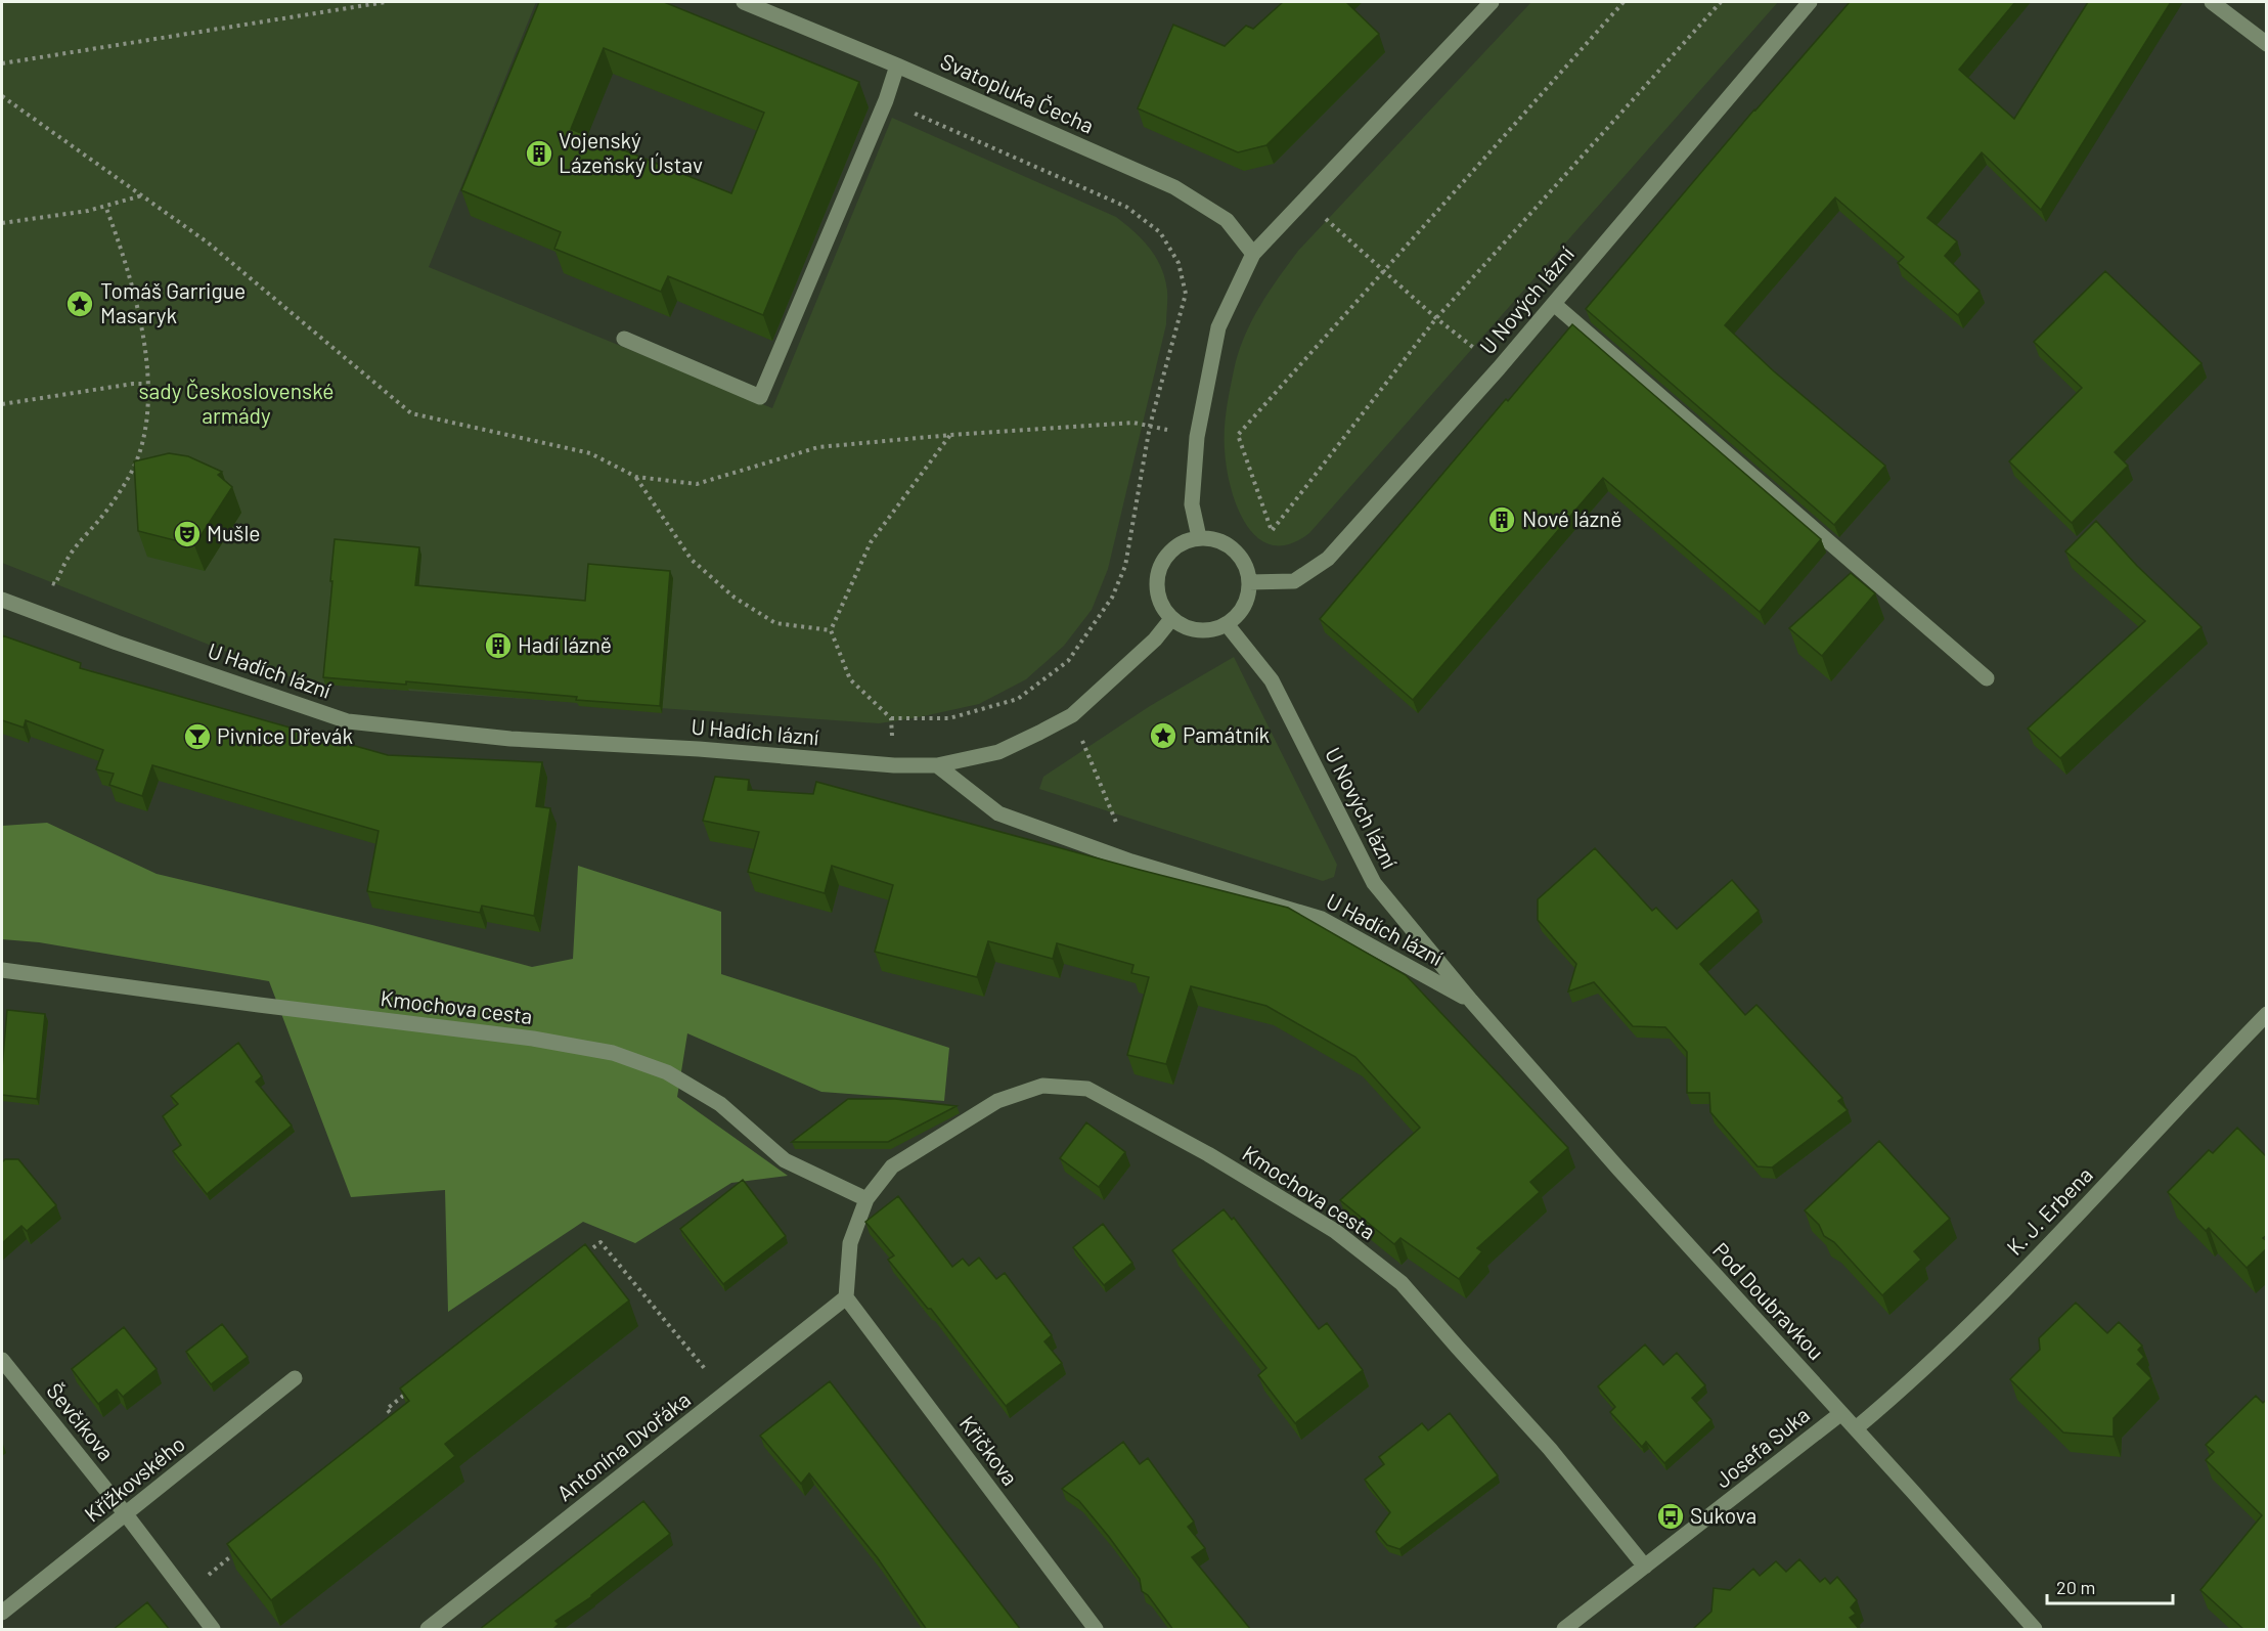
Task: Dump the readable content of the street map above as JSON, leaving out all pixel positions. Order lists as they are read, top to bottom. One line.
{"streets":{"street":["Svatopluka Čecha","U Nových lázní","U Hadích lázní","Kmochova cesta","K. J. Erbena","Pod Doubravkou","Ševčíkova","Antonína Dvořáka","Josefa Suka","Křičkova","Křížkovského"]},"crossings":[["U Nových lázní","U Hadích lázní"],["U Nových lázní","Pod Doubravkou"],["U Hadích lázní","Pod Doubravkou"],["Kmochova cesta","Antonína Dvořáka"],["Kmochova cesta","Josefa Suka"],["Kmochova cesta","Křičkova"],["K. J. Erbena","Pod Doubravkou"],["Pod Doubravkou","Josefa Suka"],["Ševčíkova","Křížkovského"],["Antonína Dvořáka","Křičkova"]],"parks":["sady Československé armády"],"places":{"building":["Vojenský Lázeňský Ústav","Nové lázně","Hadí lázně"],"place":["Tomáš Garrigue Masaryk","Památník"],"theatre":["Mušle"],"bar":["Pivnice Dřevák"],"bus stop":["Sukova"]},"scale_bar":"20 m"}
